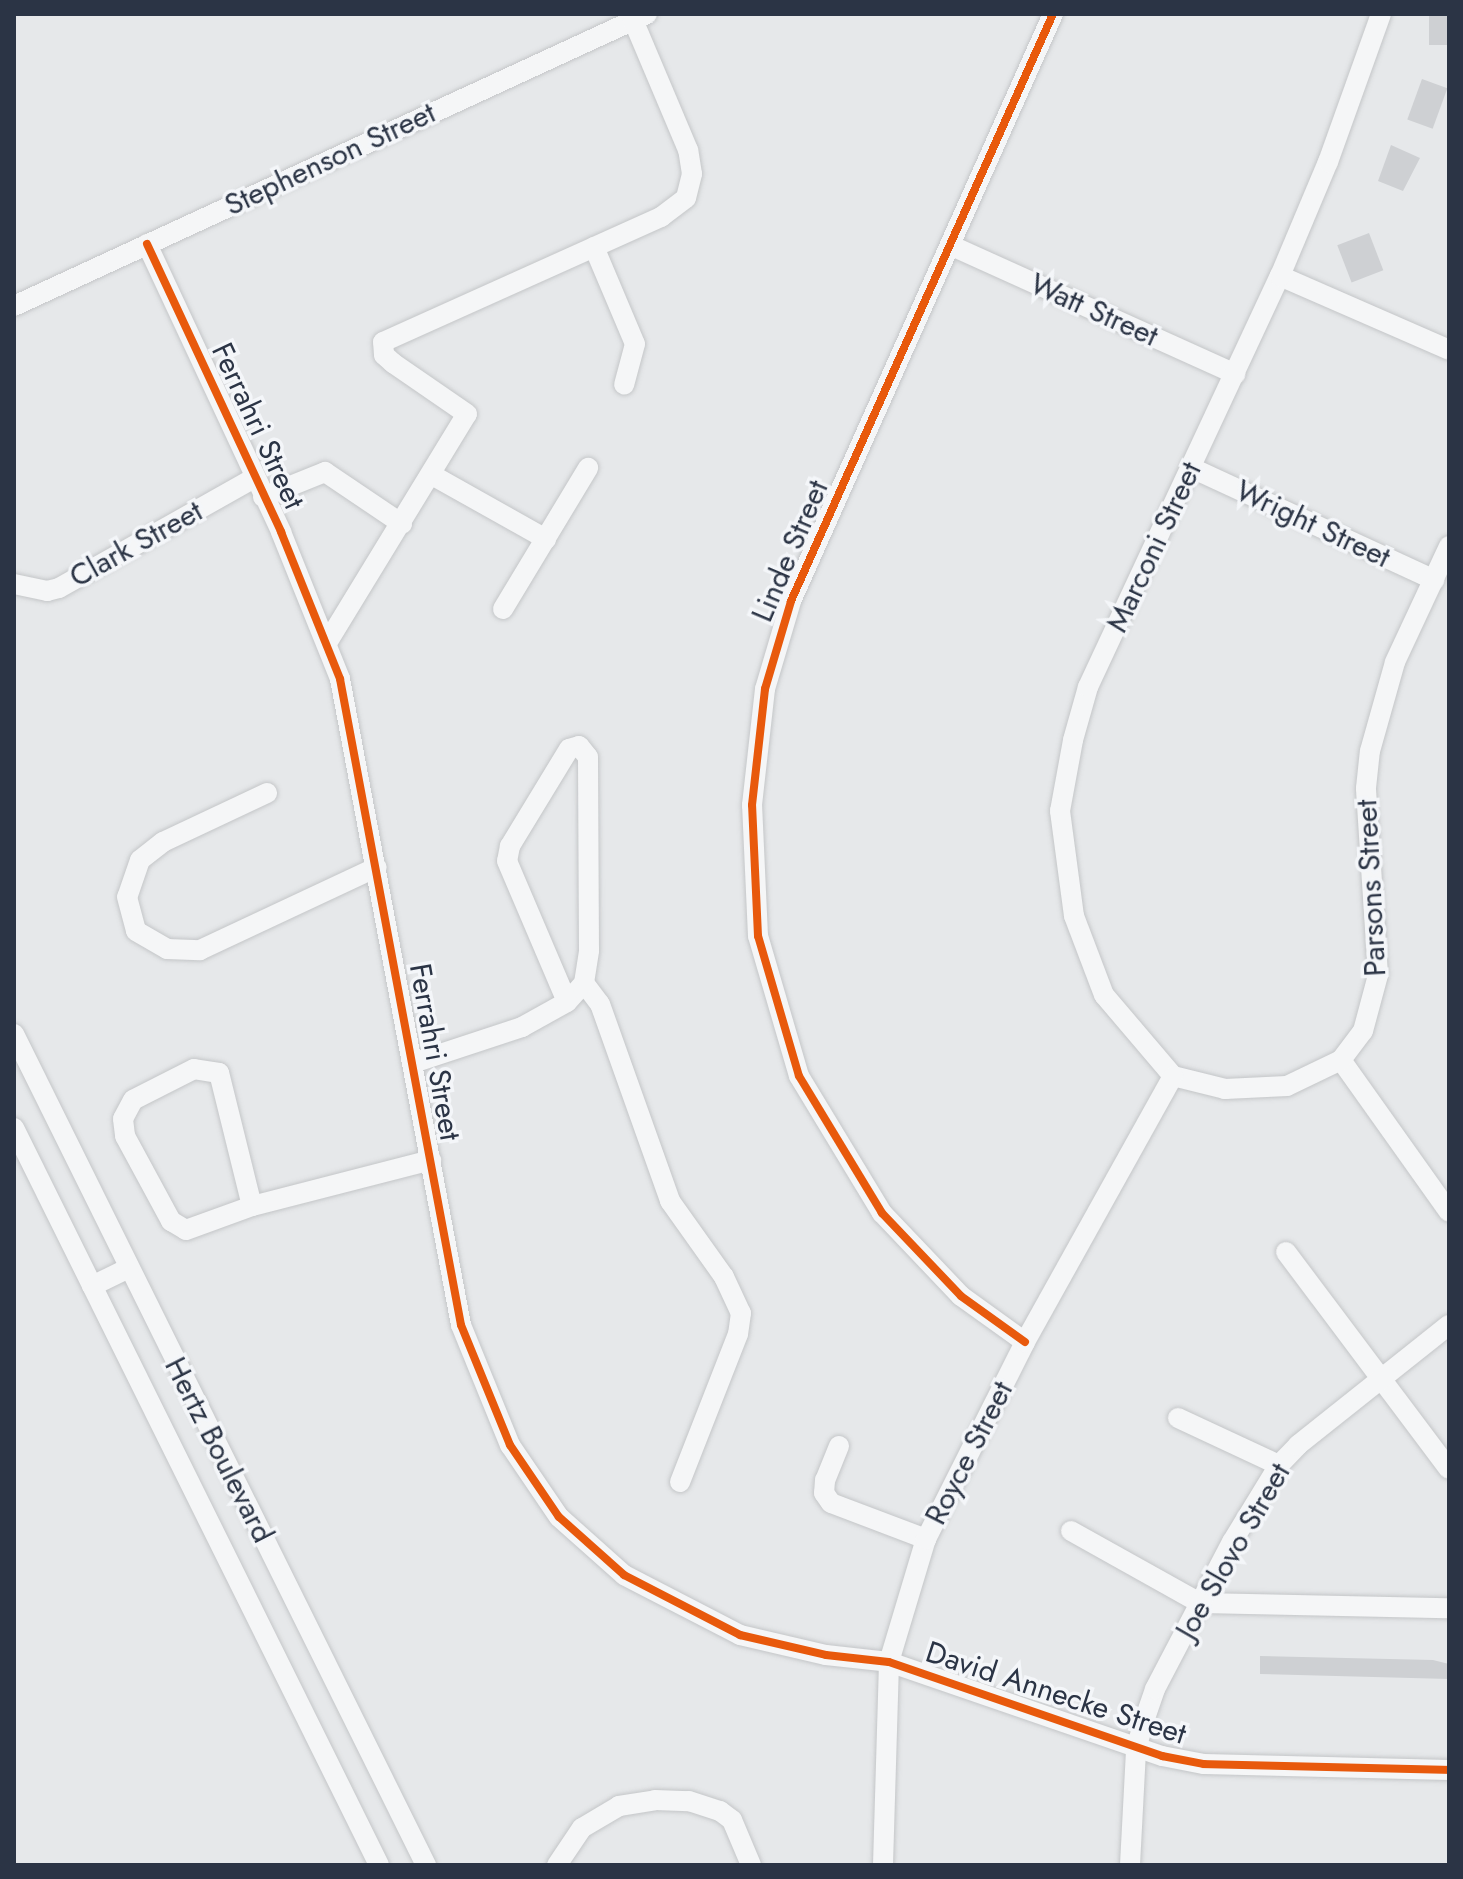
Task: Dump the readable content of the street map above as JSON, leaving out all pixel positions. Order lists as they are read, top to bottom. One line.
{"streets":{"street":["Stephenson Street","Watt Street","Ferrahri Street","Wright Street","Clark Street","Marconi Street","Linde Street","Parsons Street","Hertz Boulevard","Royce Street","Joe Slovo Street","David Annecke Street"]},"crossings":[["Stephenson Street","Ferrahri Street"],["Watt Street","Marconi Street"],["Watt Street","Linde Street"],["Ferrahri Street","Clark Street"],["Ferrahri Street","Royce Street"],["Ferrahri Street","David Annecke Street"],["Wright Street","Marconi Street"],["Wright Street","Parsons Street"],["Marconi Street","Parsons Street"],["Marconi Street","Royce Street"],["Linde Street","Royce Street"],["Parsons Street","Royce Street"],["Royce Street","David Annecke Street"],["Joe Slovo Street","David Annecke Street"]]}
